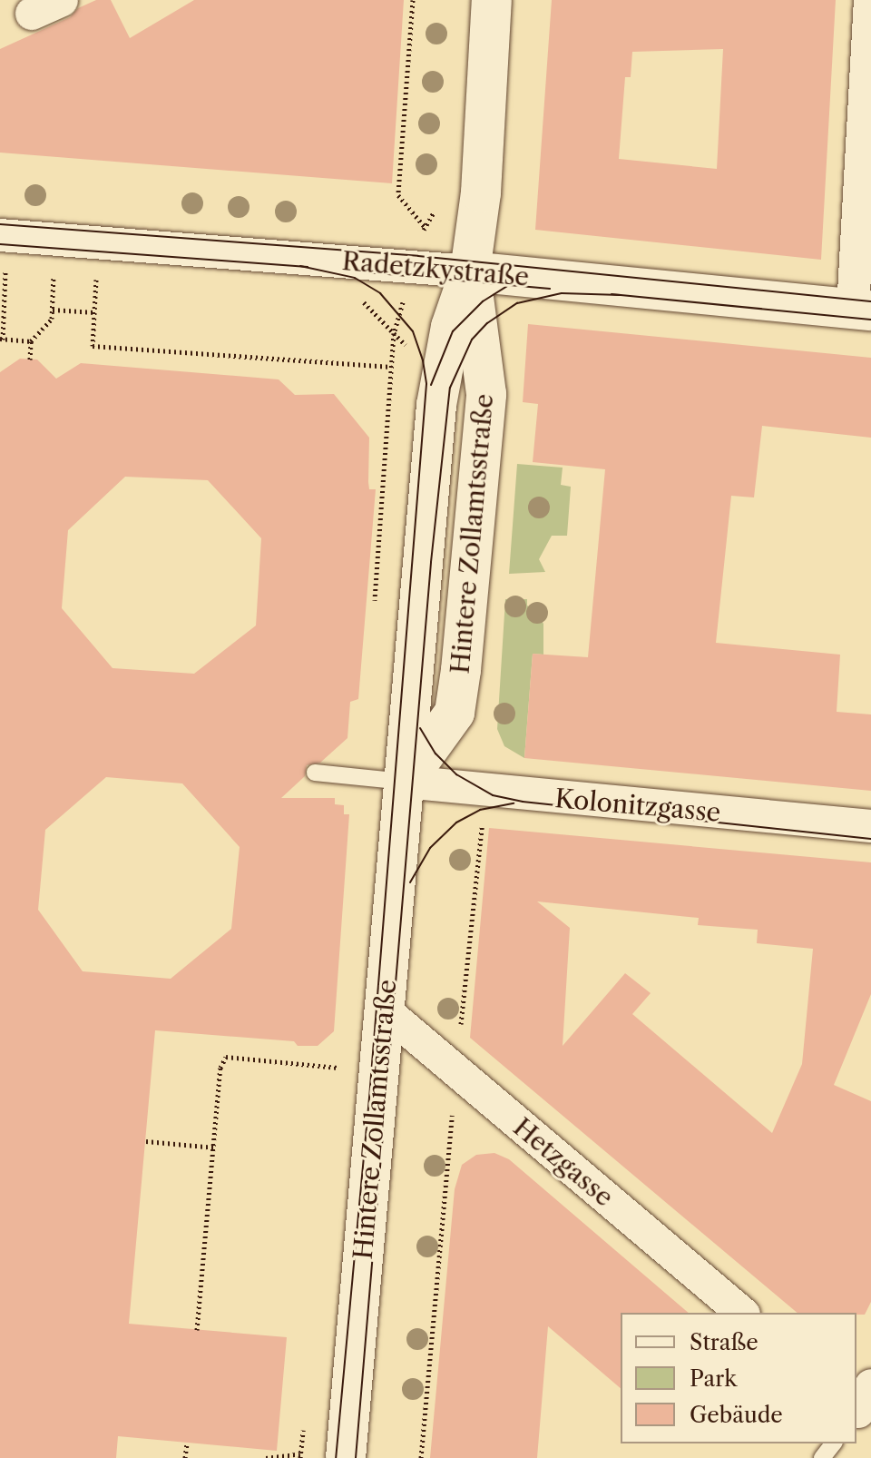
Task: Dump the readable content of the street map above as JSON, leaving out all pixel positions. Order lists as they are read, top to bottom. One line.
{"streets":{"street":["Radetzkystraße","Hintere Zollamtsstraße","Kolonitzgasse","Hetzgasse"]},"crossings":[["Radetzkystraße","Hintere Zollamtsstraße"],["Hintere Zollamtsstraße","Kolonitzgasse"],["Hintere Zollamtsstraße","Hetzgasse"]],"legend":["Straße","Park","Gebäude"]}
